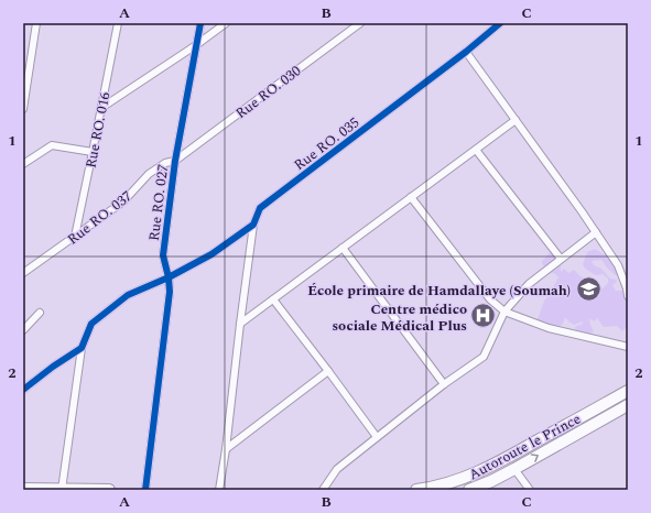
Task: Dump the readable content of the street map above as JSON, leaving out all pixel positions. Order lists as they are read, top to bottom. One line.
{"streets":{"main road":["Autoroute le Prince"],"street":["Rue RO. 030","Rue RO. 016","Rue RO. 035","Rue RO. 027","Rue RO. 037"]},"crossings":[["Rue RO. 030","Rue RO. 027"],["Rue RO. 030","Rue RO. 037"],["Rue RO. 016","Rue RO. 037"],["Rue RO. 035","Rue RO. 027"],["Rue RO. 027","Rue RO. 037"]],"places":{"school or university":["École primaire de Hamdallaye (Soumah)"],"hospital":["Centre médico sociale Médical Plus"]},"grid":{"columns":["A","B","C"],"rows":["1","2"]}}
